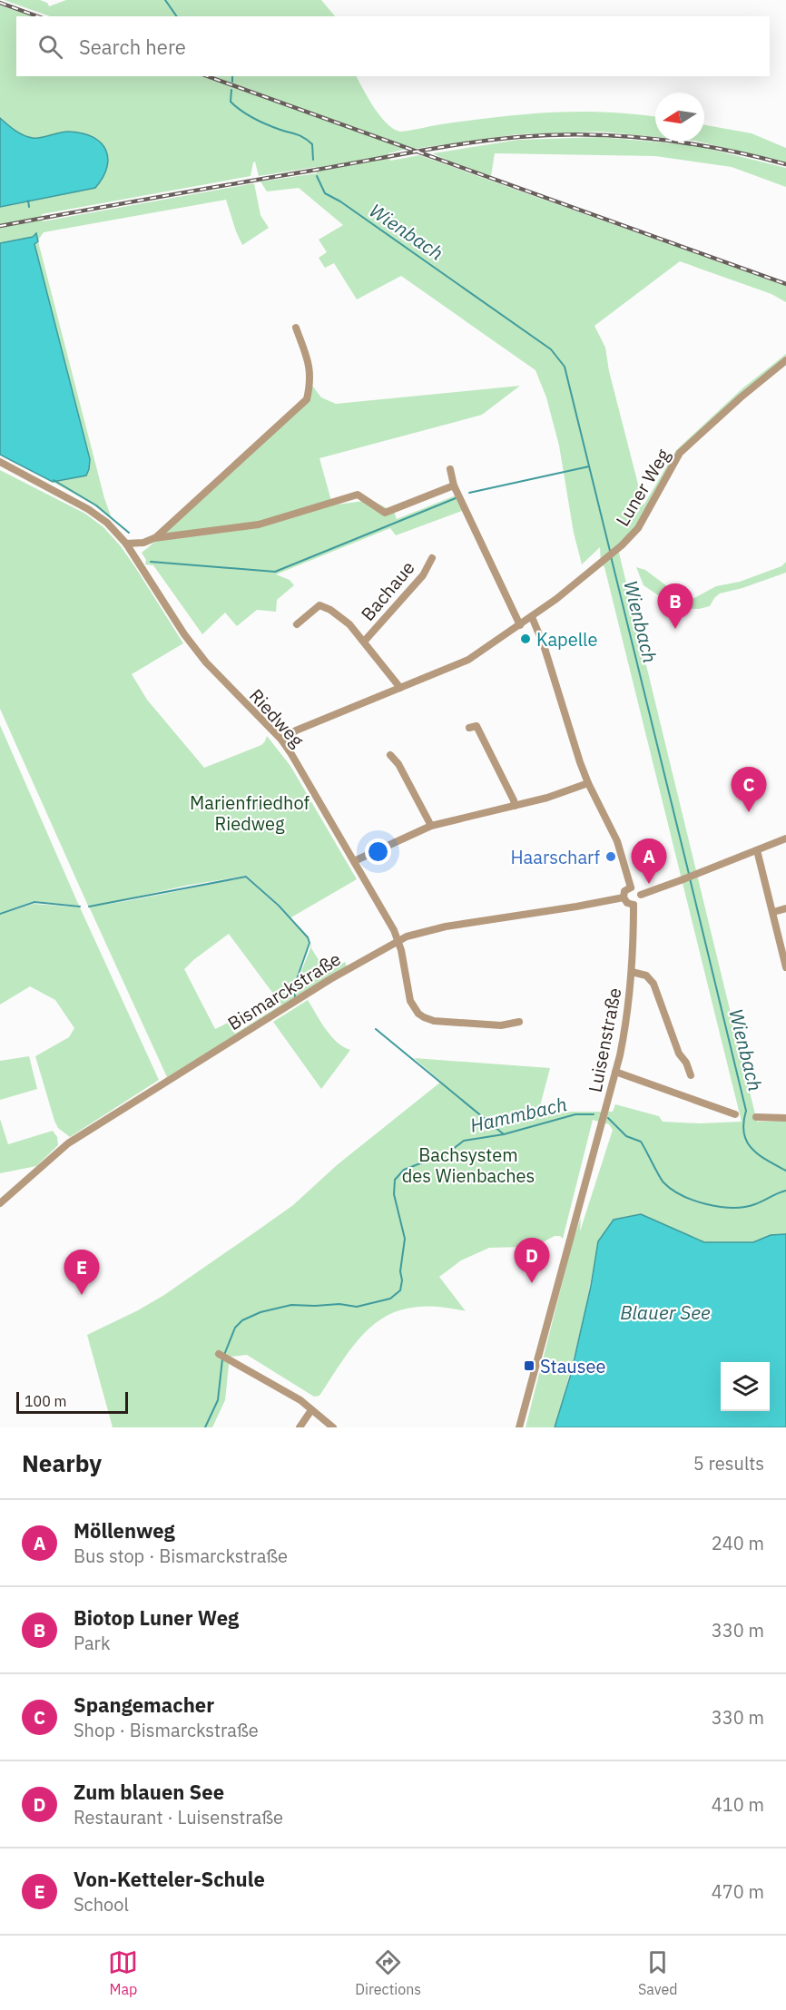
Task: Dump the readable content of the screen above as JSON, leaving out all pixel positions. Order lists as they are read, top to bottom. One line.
{"streets":{"street":["Luner Weg","Bachaue","Riedweg","Bismarckstraße","Luisenstraße"]},"crossings":[["Luner Weg","Riedweg"],["Riedweg","Bismarckstraße"],["Bismarckstraße","Luisenstraße"]],"water":["Wienbach","Hammbach","Blauer See"],"parks":["Marienfriedhof Riedweg","Bachsystem des Wienbaches"],"places":{"other":["Kapelle","Haarscharf"],"transit":["Stausee"]},"scale_bar":"100 m","north":"left","page":{"search":"Search here","pins":["B","C","A","D","E"],"scale":"100 m","heading":["Nearby","5 results"],"list":[{"mark":"A","name":"Möllenweg","note":"Bus stop · Bismarckstraße","value":"240 m"},{"mark":"B","name":"Biotop Luner Weg","note":"Park","value":"330 m"},{"mark":"C","name":"Spangemacher","note":"Shop · Bismarckstraße","value":"330 m"},{"mark":"D","name":"Zum blauen See","note":"Restaurant · Luisenstraße","value":"410 m"},{"mark":"E","name":"Von-Ketteler-Schule","note":"School","value":"470 m"}],"nav":["Map","Directions","Saved"]}}
